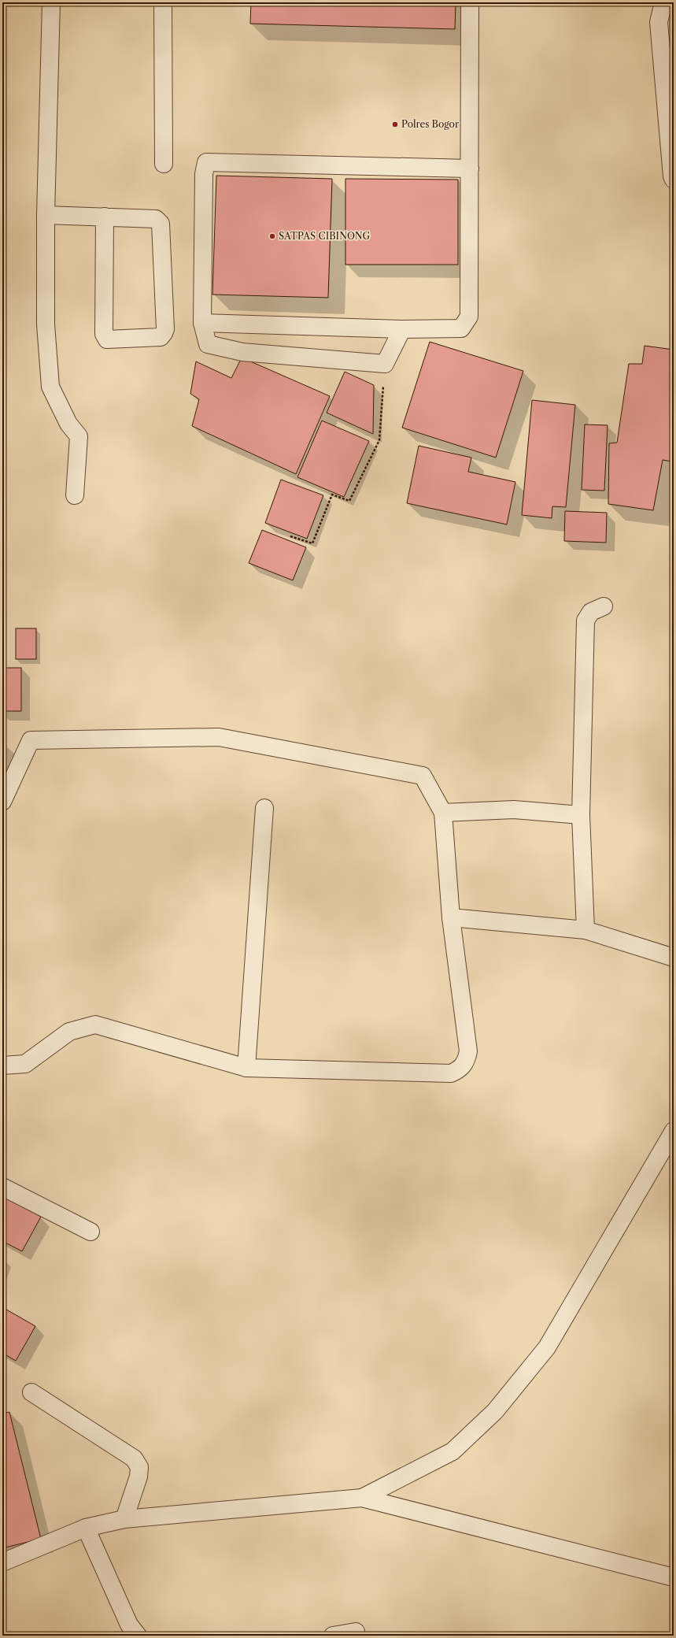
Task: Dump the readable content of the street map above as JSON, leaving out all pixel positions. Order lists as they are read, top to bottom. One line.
{"places":["Polres Bogor","SATPAS CIBINONG"]}
